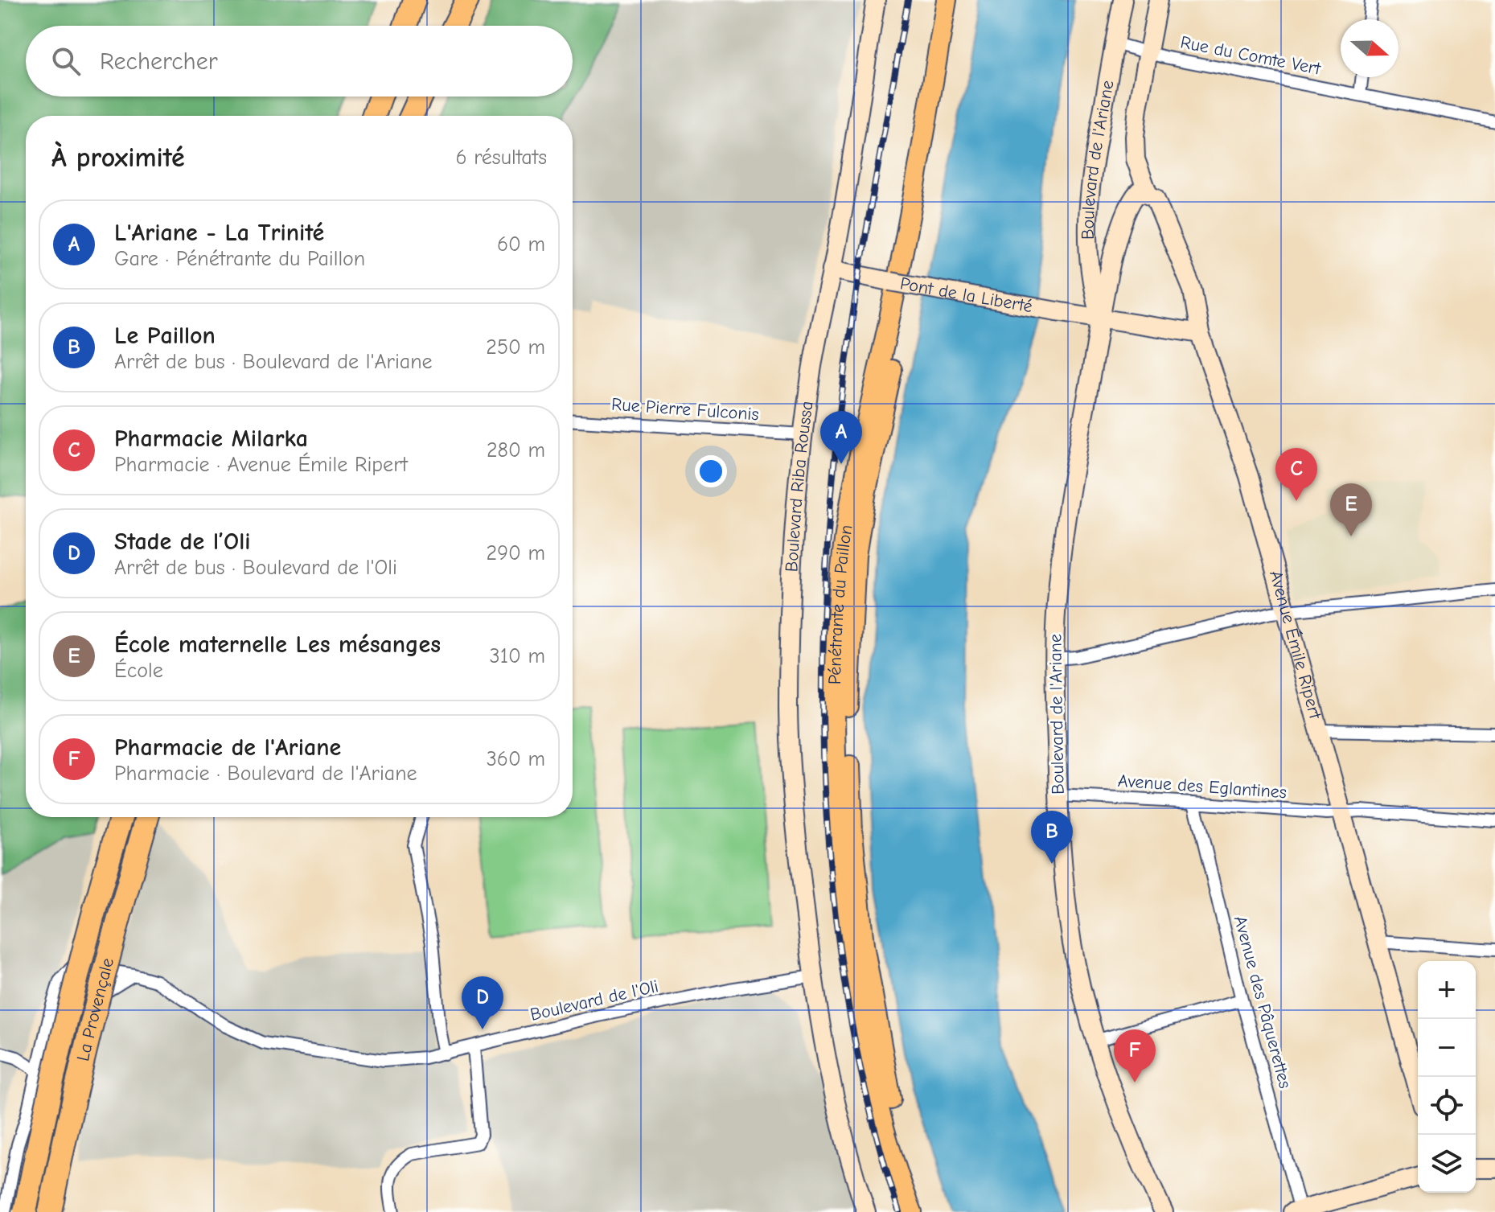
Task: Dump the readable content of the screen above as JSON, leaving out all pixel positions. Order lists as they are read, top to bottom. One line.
{"streets":{"highway":["La Provençale"],"main road":["Pénétrante du Paillon"],"street":["Rue du Comte Vert","Boulevard de l'Ariane","Pont de la Liberté","Rue Pierre Fulconis","Boulevard Riba Roussa","Avenue Émile Ripert","Avenue des Eglantines","Boulevard de l'Oli","Avenue des Pâquerettes"]},"crossings":[["Rue du Comte Vert","Boulevard de l'Ariane"],["Boulevard de l'Ariane","Pont de la Liberté"],["Boulevard de l'Ariane","Avenue Émile Ripert"],["Boulevard de l'Ariane","Avenue des Eglantines"],["Pont de la Liberté","Boulevard Riba Roussa"],["Pont de la Liberté","Avenue Émile Ripert"],["Rue Pierre Fulconis","Boulevard Riba Roussa"],["Boulevard Riba Roussa","Boulevard de l'Oli"],["Avenue Émile Ripert","Avenue des Eglantines"],["Avenue des Eglantines","Avenue des Pâquerettes"]],"north":"right","page":{"search":"Rechercher","heading":["À proximité","6 résultats"],"list":[{"mark":"A","name":"L'Ariane - La Trinité","note":"Gare · Pénétrante du Paillon","value":"60 m"},{"mark":"B","name":"Le Paillon","note":"Arrêt de bus · Boulevard de l'Ariane","value":"250 m"},{"mark":"C","name":"Pharmacie Milarka","note":"Pharmacie · Avenue Émile Ripert","value":"280 m"},{"mark":"D","name":"Stade de l’Oli","note":"Arrêt de bus · Boulevard de l'Oli","value":"290 m"},{"mark":"E","name":"École maternelle Les mésanges","note":"École","value":"310 m"},{"mark":"F","name":"Pharmacie de l'Ariane","note":"Pharmacie · Boulevard de l'Ariane","value":"360 m"}],"pins":["A","C","E","B","D","F"],"map_buttons":["+","−"]}}
